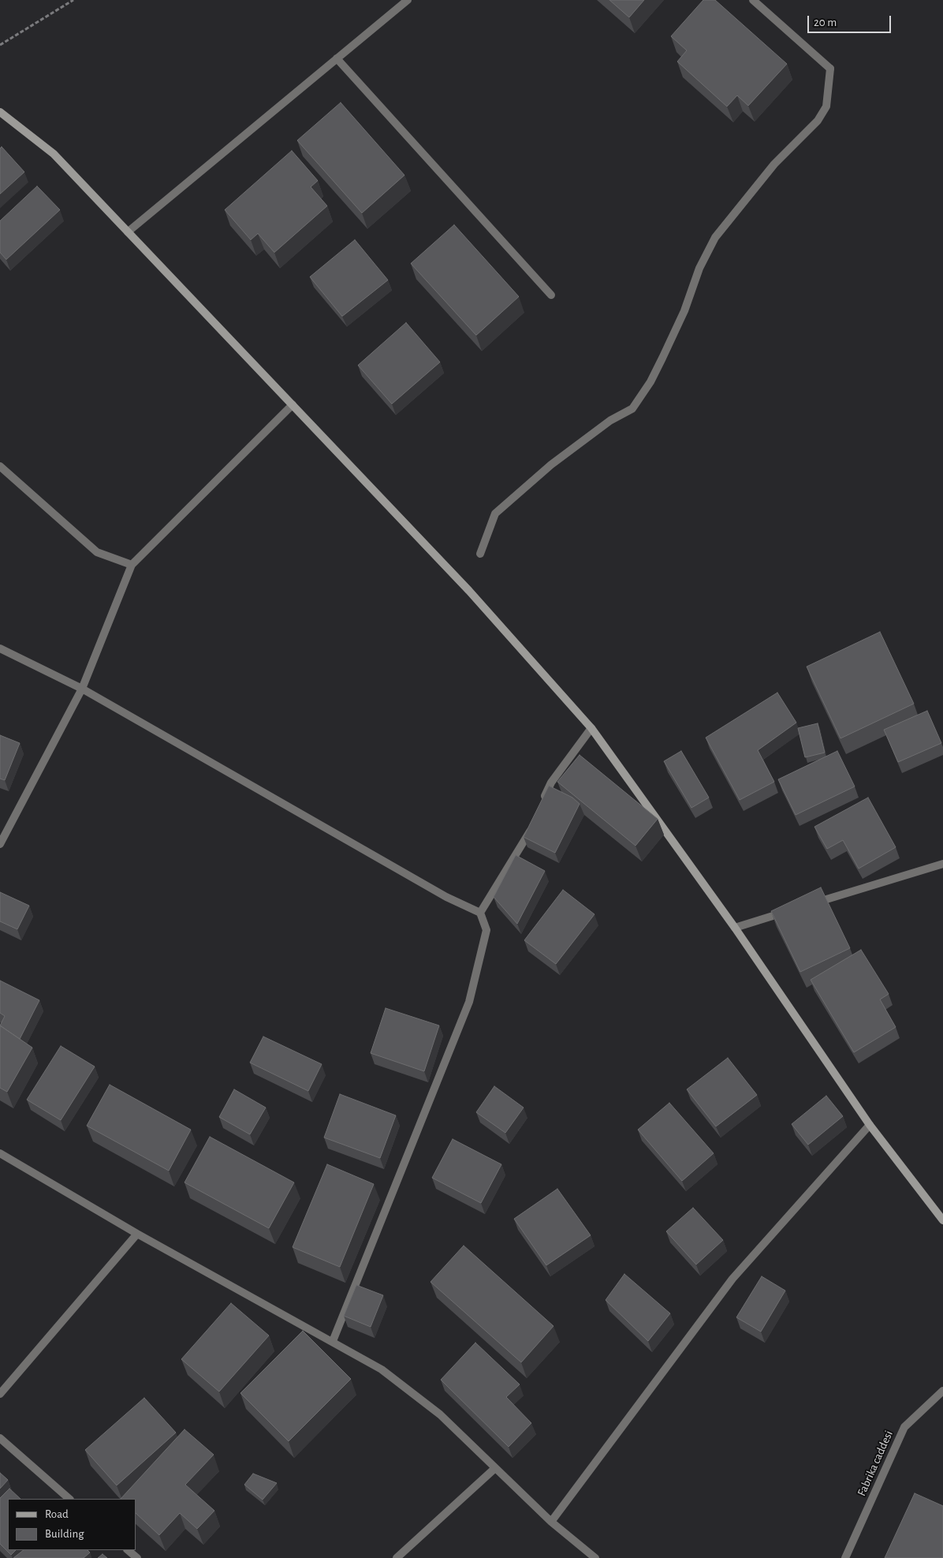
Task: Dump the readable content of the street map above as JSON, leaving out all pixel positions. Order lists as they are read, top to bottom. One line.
{"streets":{"street":["Fabrika caddesi"]},"legend":["Road","Building"],"scale_bar":"20 m"}
